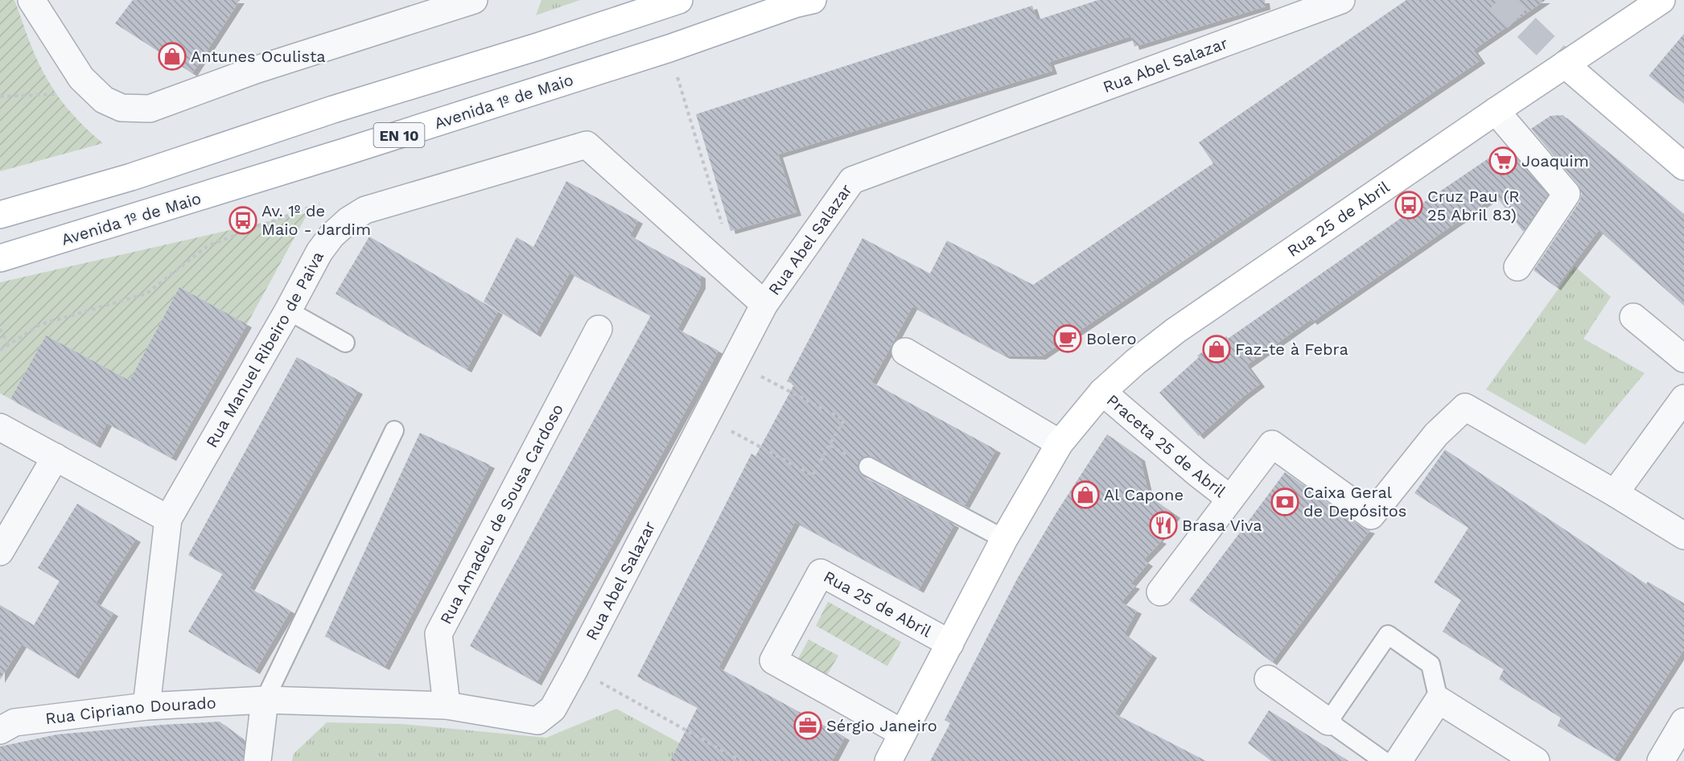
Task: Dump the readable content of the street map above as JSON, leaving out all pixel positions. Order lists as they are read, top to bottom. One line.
{"streets":{"main road":["Avenida 1º de Maio","EN 10","Rua 25 de Abril"],"street":["Rua Abel Salazar","Rua Manuel Ribeiro de Paiva","Praceta 25 de Abril","Rua Amadeu de Sousa Cardoso","Rua Cipriano Dourado"]},"crossings":[["Rua Abel Salazar","Rua Manuel Ribeiro de Paiva"],["Rua Abel Salazar","Rua Cipriano Dourado"],["Rua 25 de Abril","Praceta 25 de Abril"],["Rua Manuel Ribeiro de Paiva","Rua Cipriano Dourado"],["Rua Amadeu de Sousa Cardoso","Rua Cipriano Dourado"]],"places":{"shop":["Antunes Oculista","Faz-te à Febra","Al Capone"],"supermarket":["Joaquim"],"bus stop":["Cruz Pau (R 25 Abril 83)","Av. 1º de Maio - Jardim"],"cafe":["Bolero"],"bank":["Caixa Geral de Depósitos"],"restaurant":["Brasa Viva"],"office":["Sérgio Janeiro"]}}
